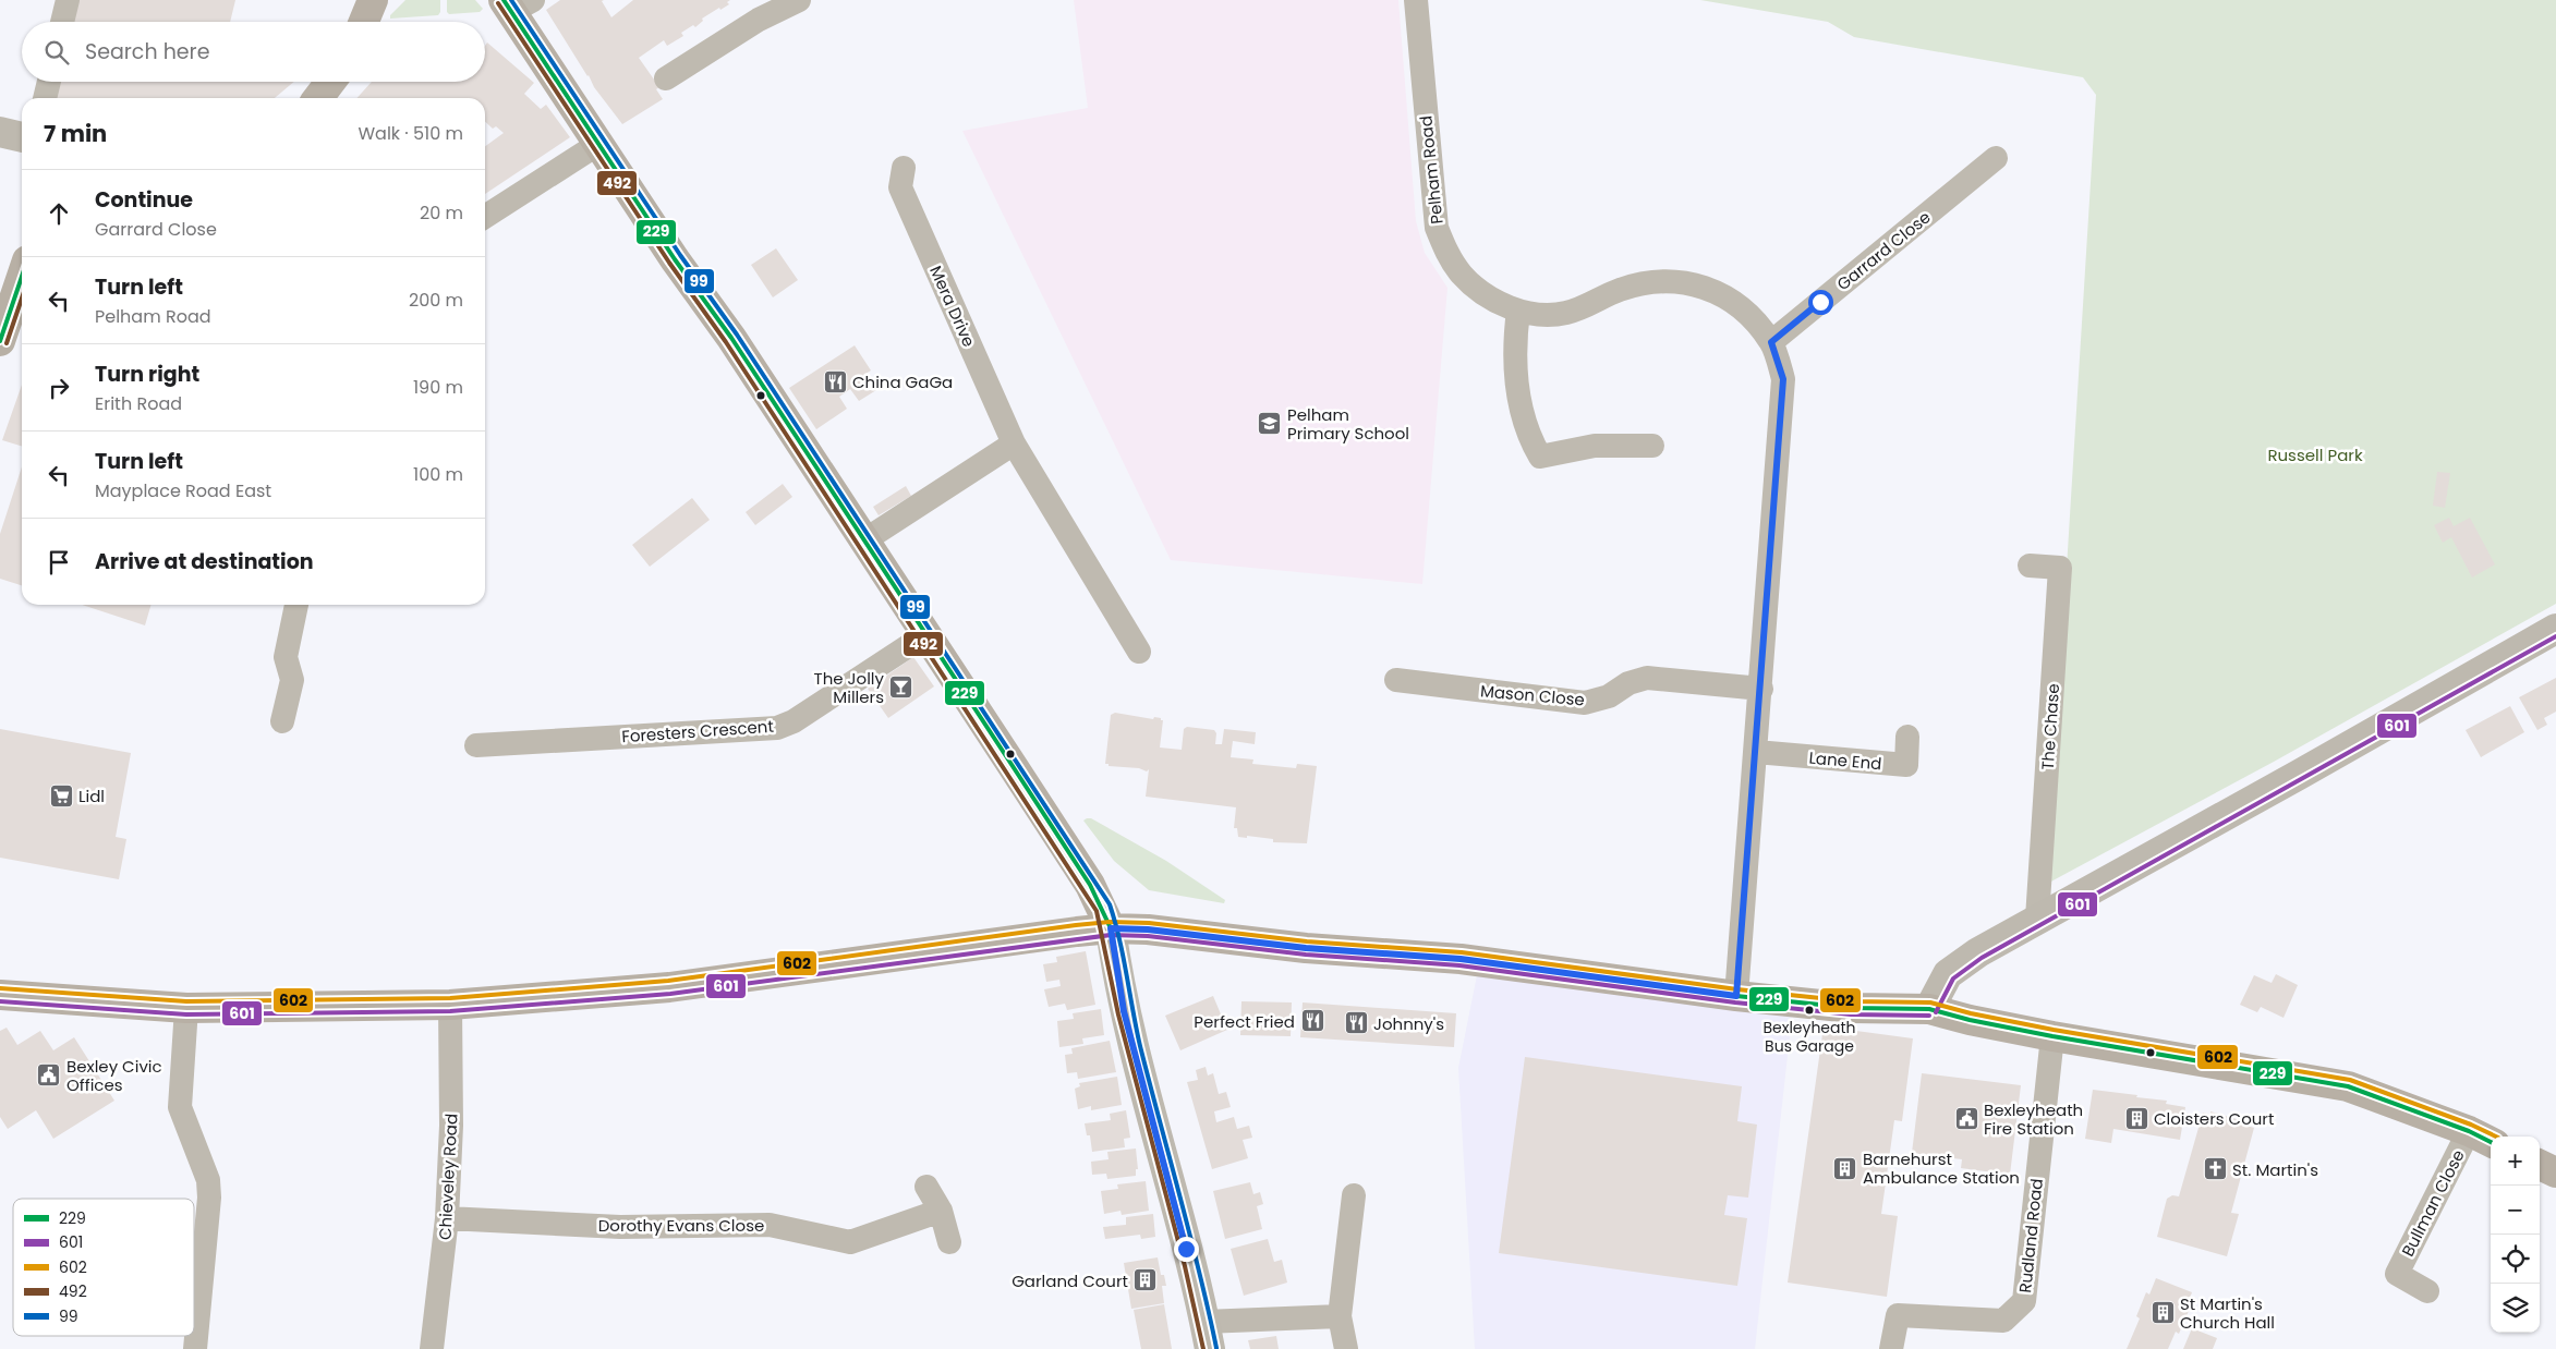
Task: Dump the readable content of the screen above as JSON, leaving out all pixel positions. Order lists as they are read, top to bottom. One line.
{"streets":{"street":["Pelham Road","Garrard Close","Mera Drive","Mason Close","The Chase","Foresters Crescent","Lane End","Chieveley Road","Bullman Close","Dorothy Evans Close","Rudland Road"]},"crossings":[["Pelham Road","Garrard Close"],["Pelham Road","Mason Close"],["Pelham Road","Lane End"],["Chieveley Road","Dorothy Evans Close"]],"parks":["Russell Park"],"places":{"restaurant":["China GaGa","Perfect Fried","Johnny's"],"school or university":["Pelham Primary School"],"bar":["The Jolly Millers"],"supermarket":["Lidl"],"other":["Bexleyheath Bus Garage"],"public building":["Bexley Civic Offices","Bexleyheath Fire Station"],"building":["Cloisters Court","Barnehurst Ambulance Station","Garland Court","St Martin's Church Hall"],"church":["St. Martin's"]},"lines":["transit line 229","transit line 99","transit line 492","transit line 601","transit line 602"],"legend":["229","601","602","492","99"],"page":{"search":"Search here","heading":["7 min","Walk · 510 m"],"list":[["Continue","Garrard Close","20 m"],["Turn left","Pelham Road","200 m"],["Turn right","Erith Road","190 m"],["Turn left","Mayplace Road East","100 m"],"Arrive at destination"],"map_buttons":["+","−"]}}
